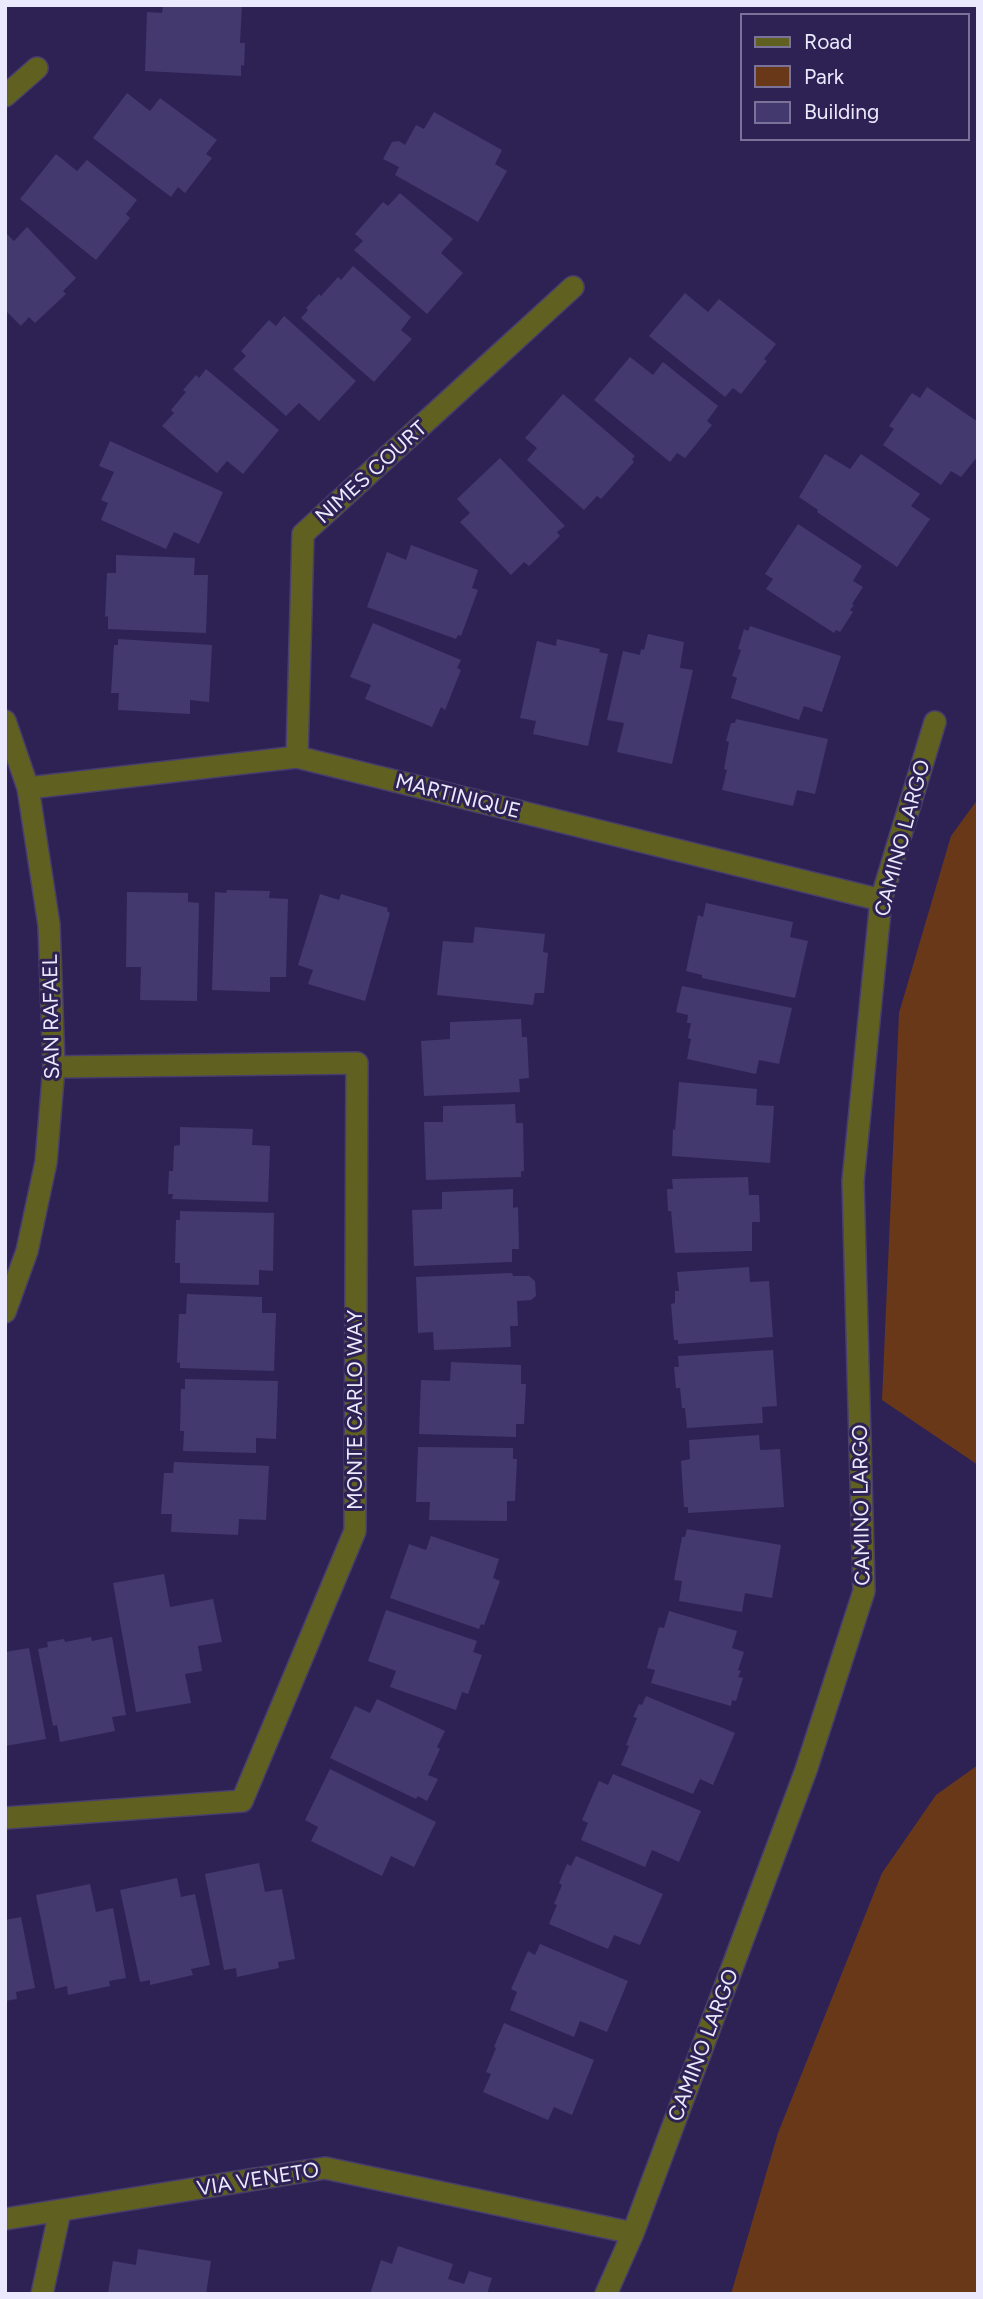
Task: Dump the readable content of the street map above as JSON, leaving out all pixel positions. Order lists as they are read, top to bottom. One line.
{"streets":{"street":["NIMES COURT","MARTINIQUE","CAMINO LARGO","SAN RAFAEL","MONTE CARLO WAY","VIA VENETO"]},"crossings":[["NIMES COURT","MARTINIQUE"],["MARTINIQUE","CAMINO LARGO"],["MARTINIQUE","SAN RAFAEL"],["CAMINO LARGO","VIA VENETO"],["SAN RAFAEL","MONTE CARLO WAY"]],"legend":["Road","Park","Building"]}
